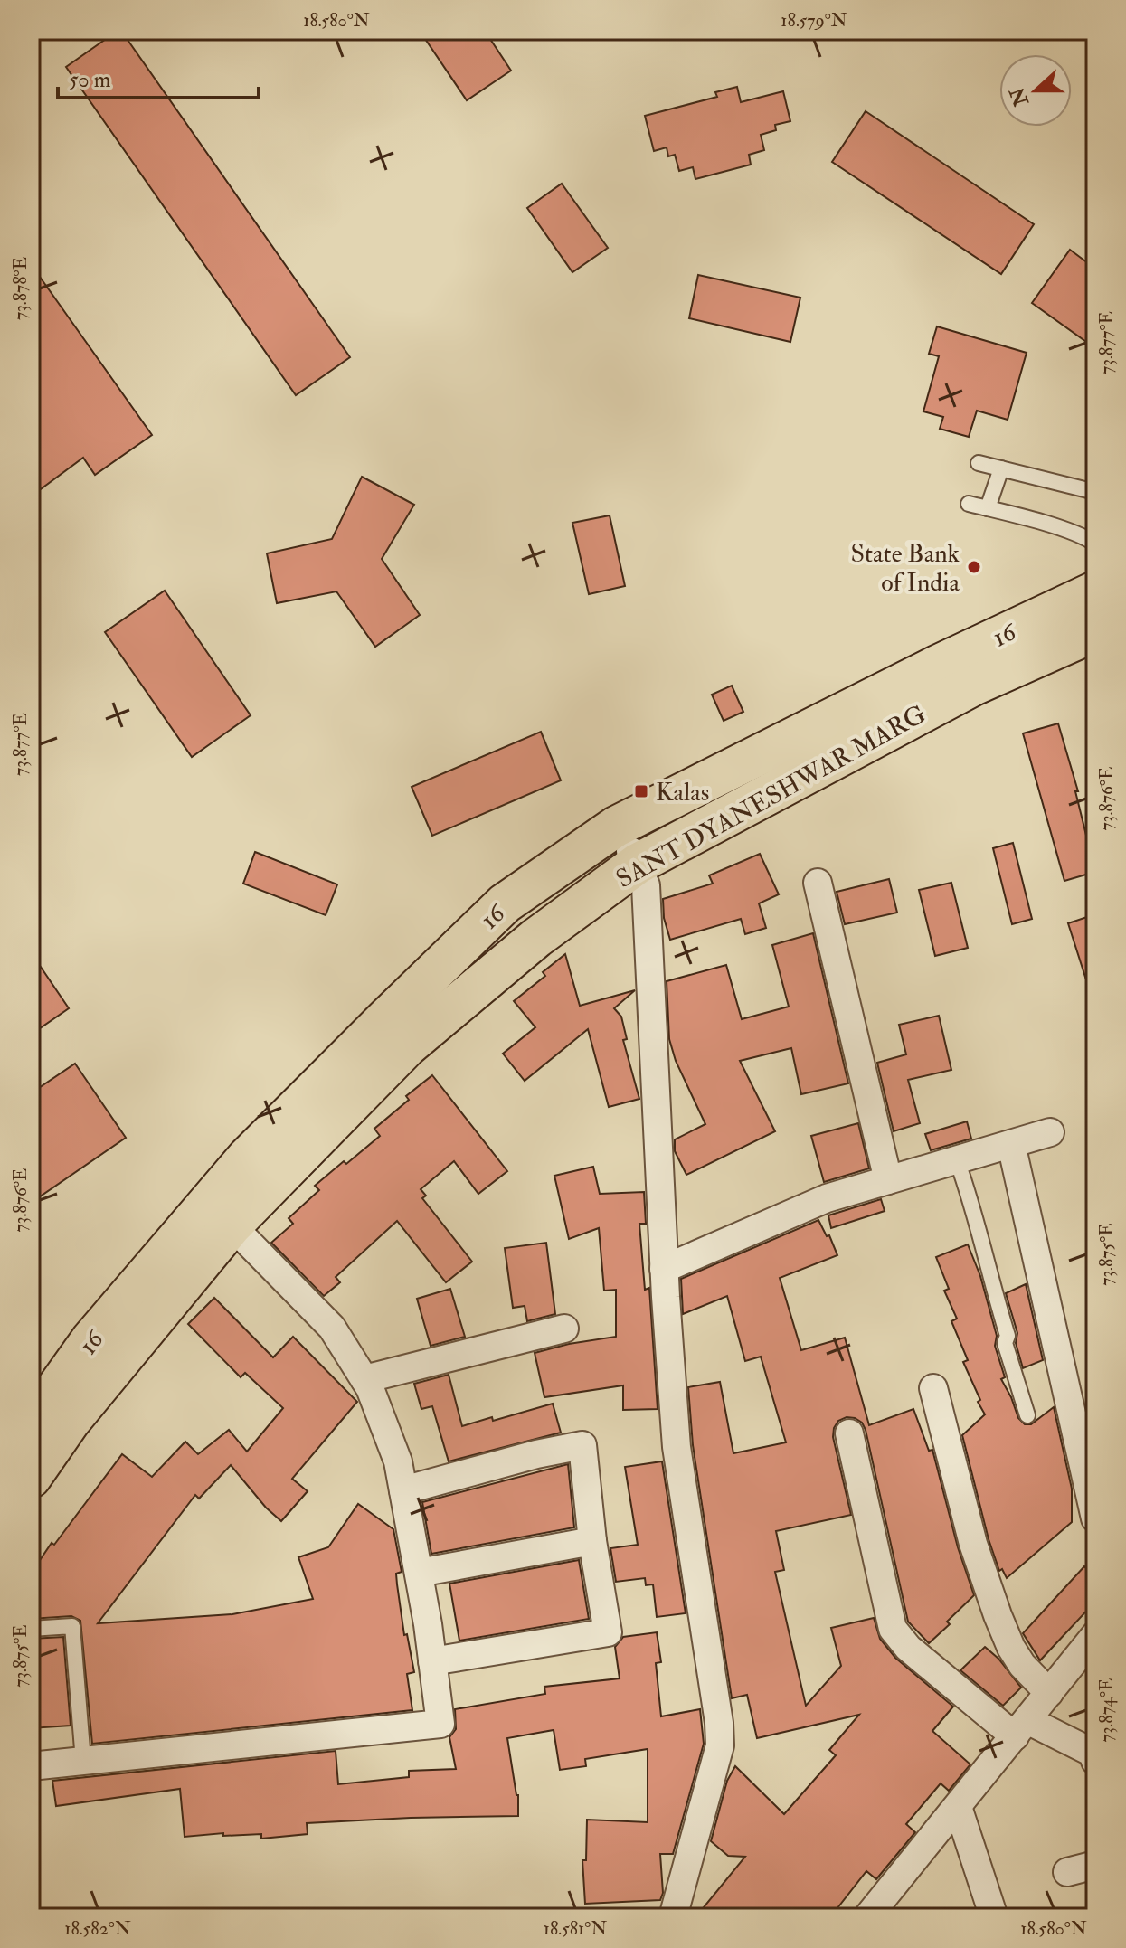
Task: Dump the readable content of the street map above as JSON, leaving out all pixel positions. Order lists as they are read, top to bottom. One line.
{"streets":{"main road":["16","SANT DYANESHWAR MARG"]},"places":{"other":["State Bank of India"],"transit":["Kalas"]},"scale_bar":"50 m","north":"left","coordinates":["18.580°N","18.579°N","73.878°E","73.877°E","73.876°E","73.875°E","73.874°E","18.582°N","18.581°N"]}
